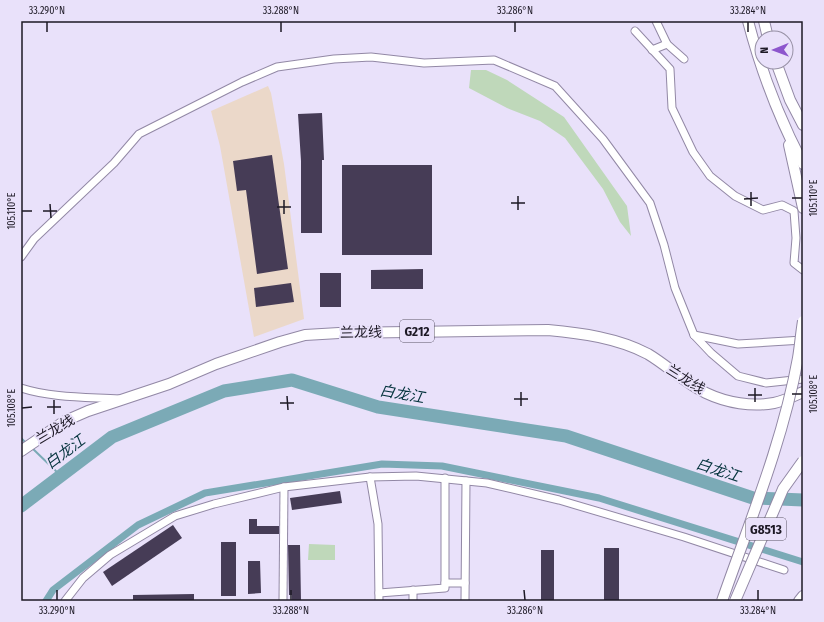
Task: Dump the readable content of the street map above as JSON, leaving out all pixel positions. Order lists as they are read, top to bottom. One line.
{"streets":{"highway":["G212","兰龙线","G8513"]},"water":["白龙江"],"north":"left","coordinates":["33.290°N","33.288°N","33.286°N","33.284°N","105.110°E","105.108°E"]}
